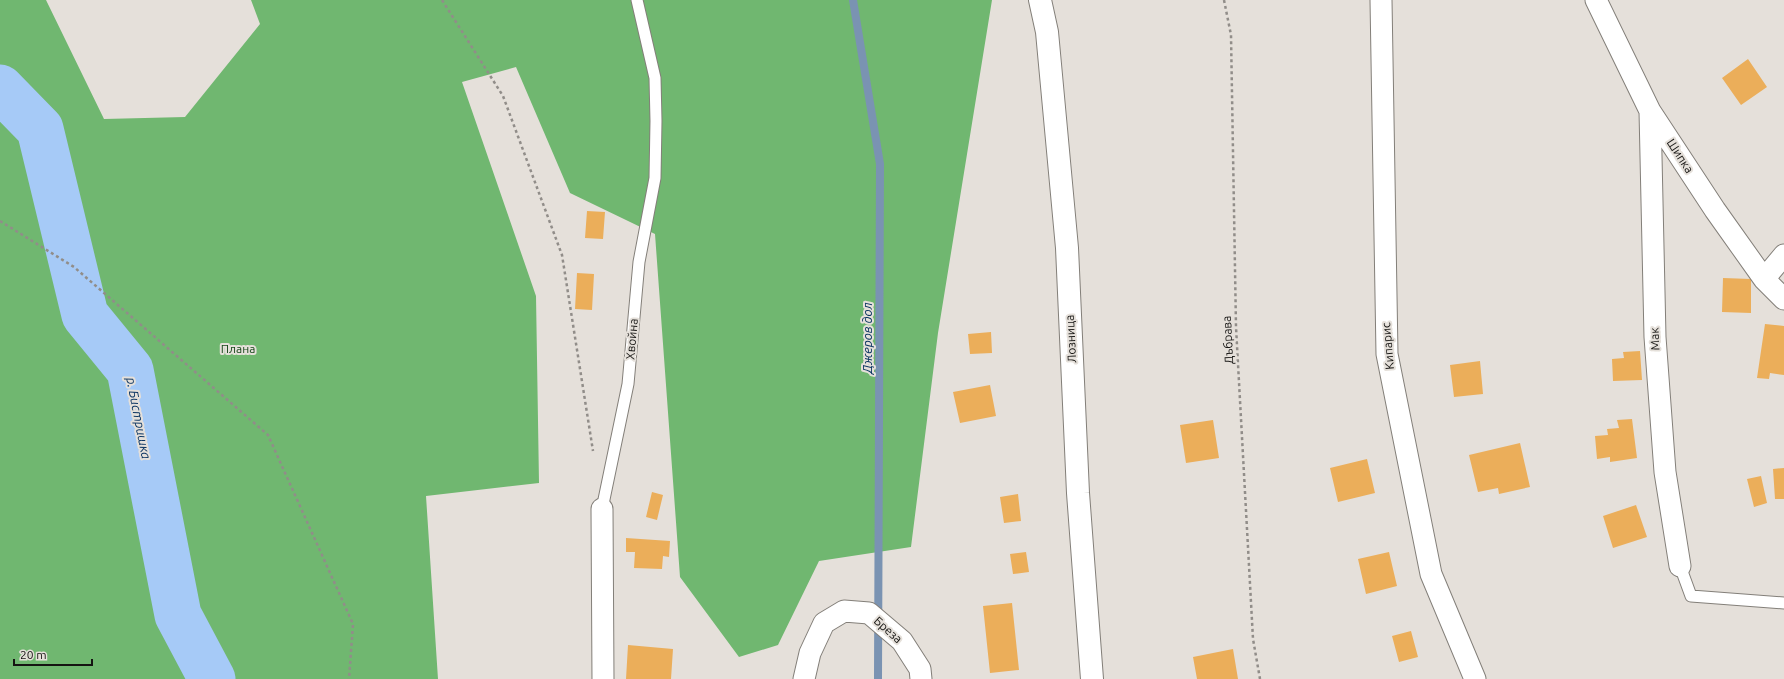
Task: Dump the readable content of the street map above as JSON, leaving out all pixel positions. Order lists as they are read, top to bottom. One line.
{"streets":{"street":["Шипка","Хвойна","Лозница","Мак","Кипарис","Бреза"],"path":["Дъбрава"]},"crossings":[["Шипка","Мак"]],"water":["Джеров дол","р. Бистришка"],"parks":["Плана"],"scale_bar":"20 m"}
